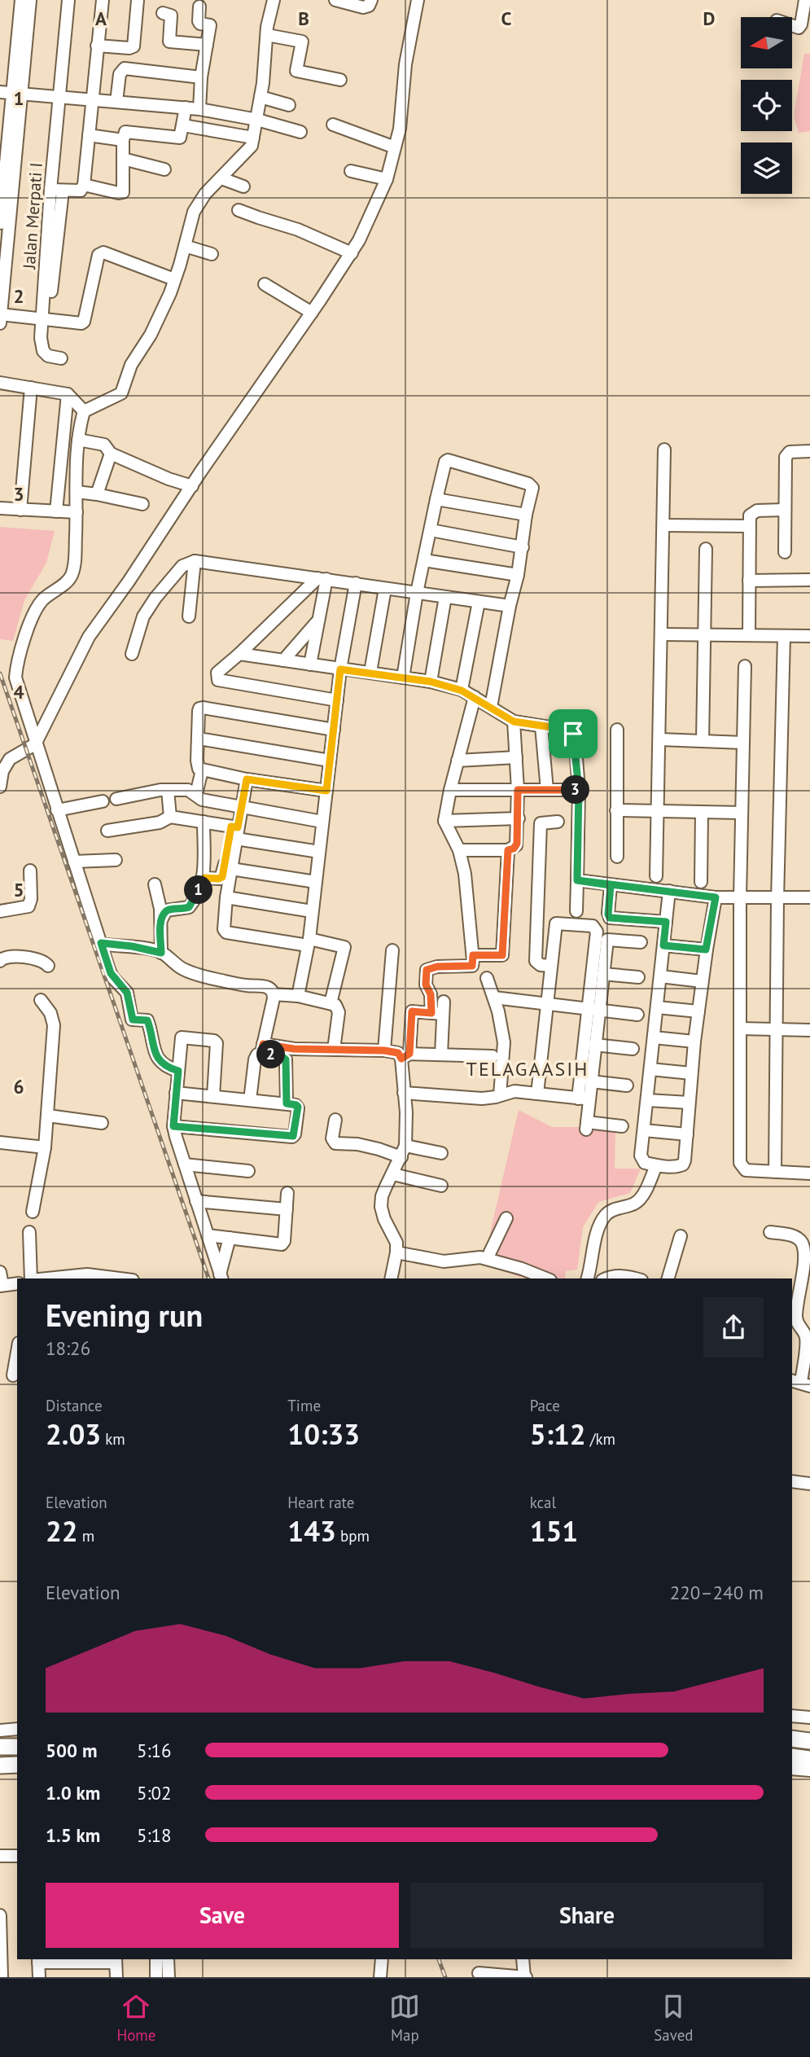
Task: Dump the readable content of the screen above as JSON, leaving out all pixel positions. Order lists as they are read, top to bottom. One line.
{"streets":{"street":["Jalan Merpati I"]},"districts":["TELAGAASIH"],"north":"left","page":{"pins":["3","1","2"],"heading":["Evening run","18:26"],"stats":[["Distance","2.03 km"],["Time","10:33"],["Pace","5:12 /km"],["Elevation","22 m"],["Heart rate","143 bpm"],["kcal","151"]],"chart":["Elevation","220–240 m"],"list":[{"name":"500 m","note":"5:16"},{"name":"1.0 km","note":"5:02"},{"name":"1.5 km","note":"5:18"}],"buttons":["Save","Share"],"tabs":["Home","Map","Saved"]},"grid":{"columns":["A","B","C","D"],"rows":["1","2","3","4","5","6"]}}
